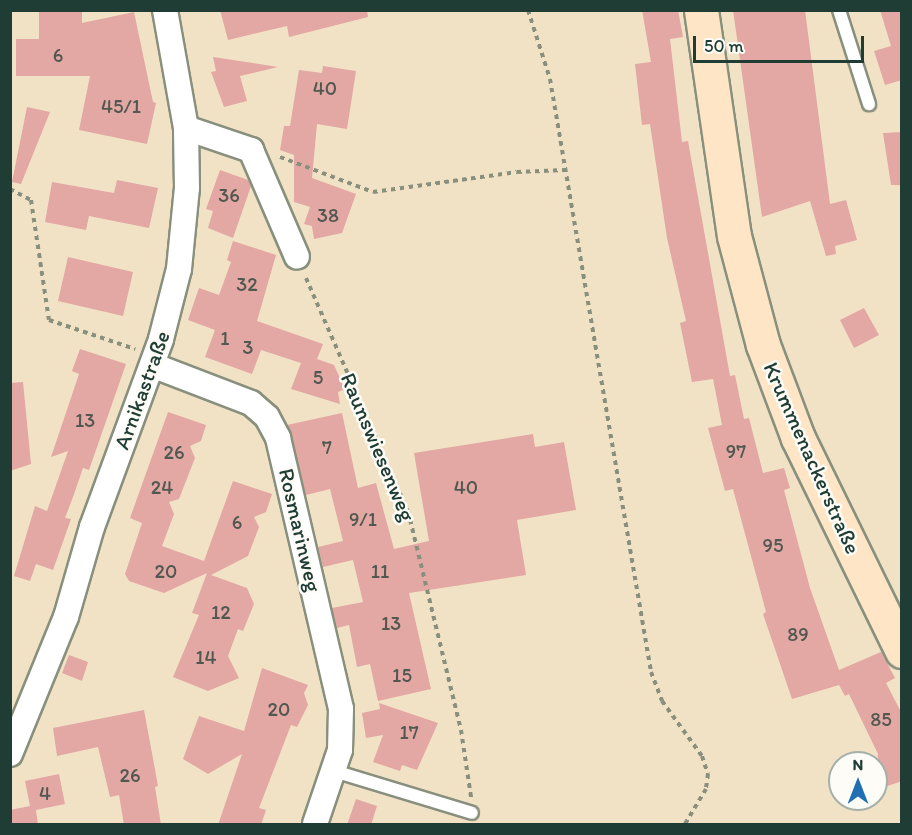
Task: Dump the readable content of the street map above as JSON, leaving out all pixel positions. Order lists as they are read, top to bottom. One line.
{"streets":{"main road":["Krummenackerstraße"],"street":["Arnikastraße","Rosmarinweg"],"path":["Raunswiesenweg"]},"crossings":[["Arnikastraße","Rosmarinweg"]],"house_numbers":["6","40","45/1","36","38","32","1","3","5","13","7","97","26","24","40","9/1","6","95","20","11","12","13","89","14","15","20","85","17","26","4"],"scale_bar":"50 m","north":"top"}
